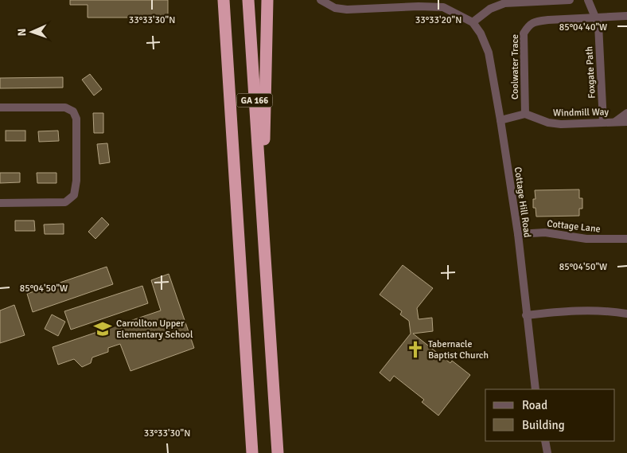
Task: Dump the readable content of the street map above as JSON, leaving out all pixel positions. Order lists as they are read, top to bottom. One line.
{"streets":{"highway":["GA 166"],"street":["Coolwater Trace","Foxgate Path","Windmill Way","Cottage Hill Road","Cottage Lane"]},"crossings":[["Coolwater Trace","Foxgate Path"],["Coolwater Trace","Windmill Way"],["Foxgate Path","Windmill Way"],["Cottage Hill Road","Cottage Lane"]],"places":{"school or university":["Carrollton Upper Elementary School"],"church":["Tabernacle Baptist Church"]},"legend":["Road","Building"],"north":"left","coordinates":["33°33'30\"N","33°33'20\"N","85°04'40\"W","85°04'50\"W"]}
